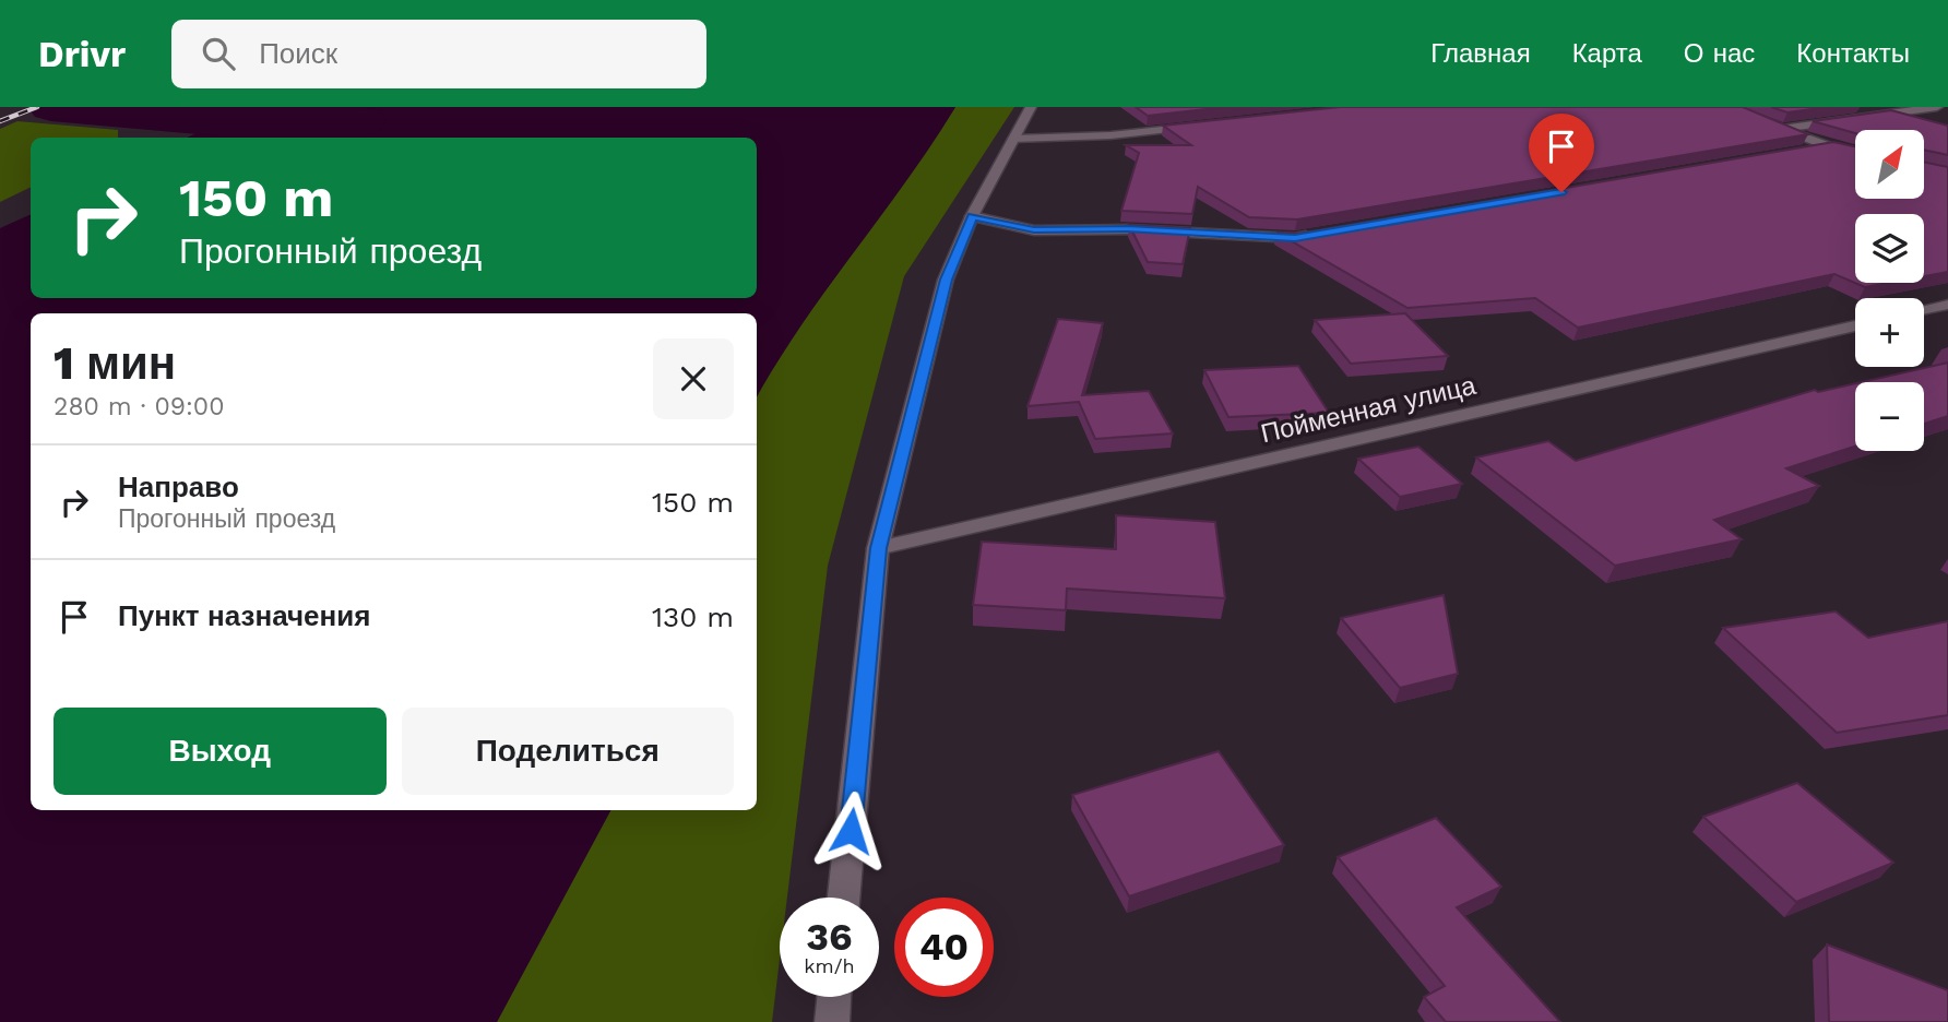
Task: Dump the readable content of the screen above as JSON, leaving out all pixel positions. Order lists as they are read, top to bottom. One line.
{"streets":{"street":["Пойменная улица"]},"north":"top right","page":{"header":"Drivr","search":"Поиск","nav":["Главная","Карта","О нас","Контакты"],"map_buttons":["+","−"],"turn":["150 m","Прогонный проезд"],"heading":["1 мин","280 m · 09:00"],"list":[{"name":"Направо","note":"Прогонный проезд","value":"150 m"},{"name":"Пункт назначения","value":"130 m"}],"buttons":["Выход","Поделиться"],"speed":"36 km/h","limit":"40"}}
